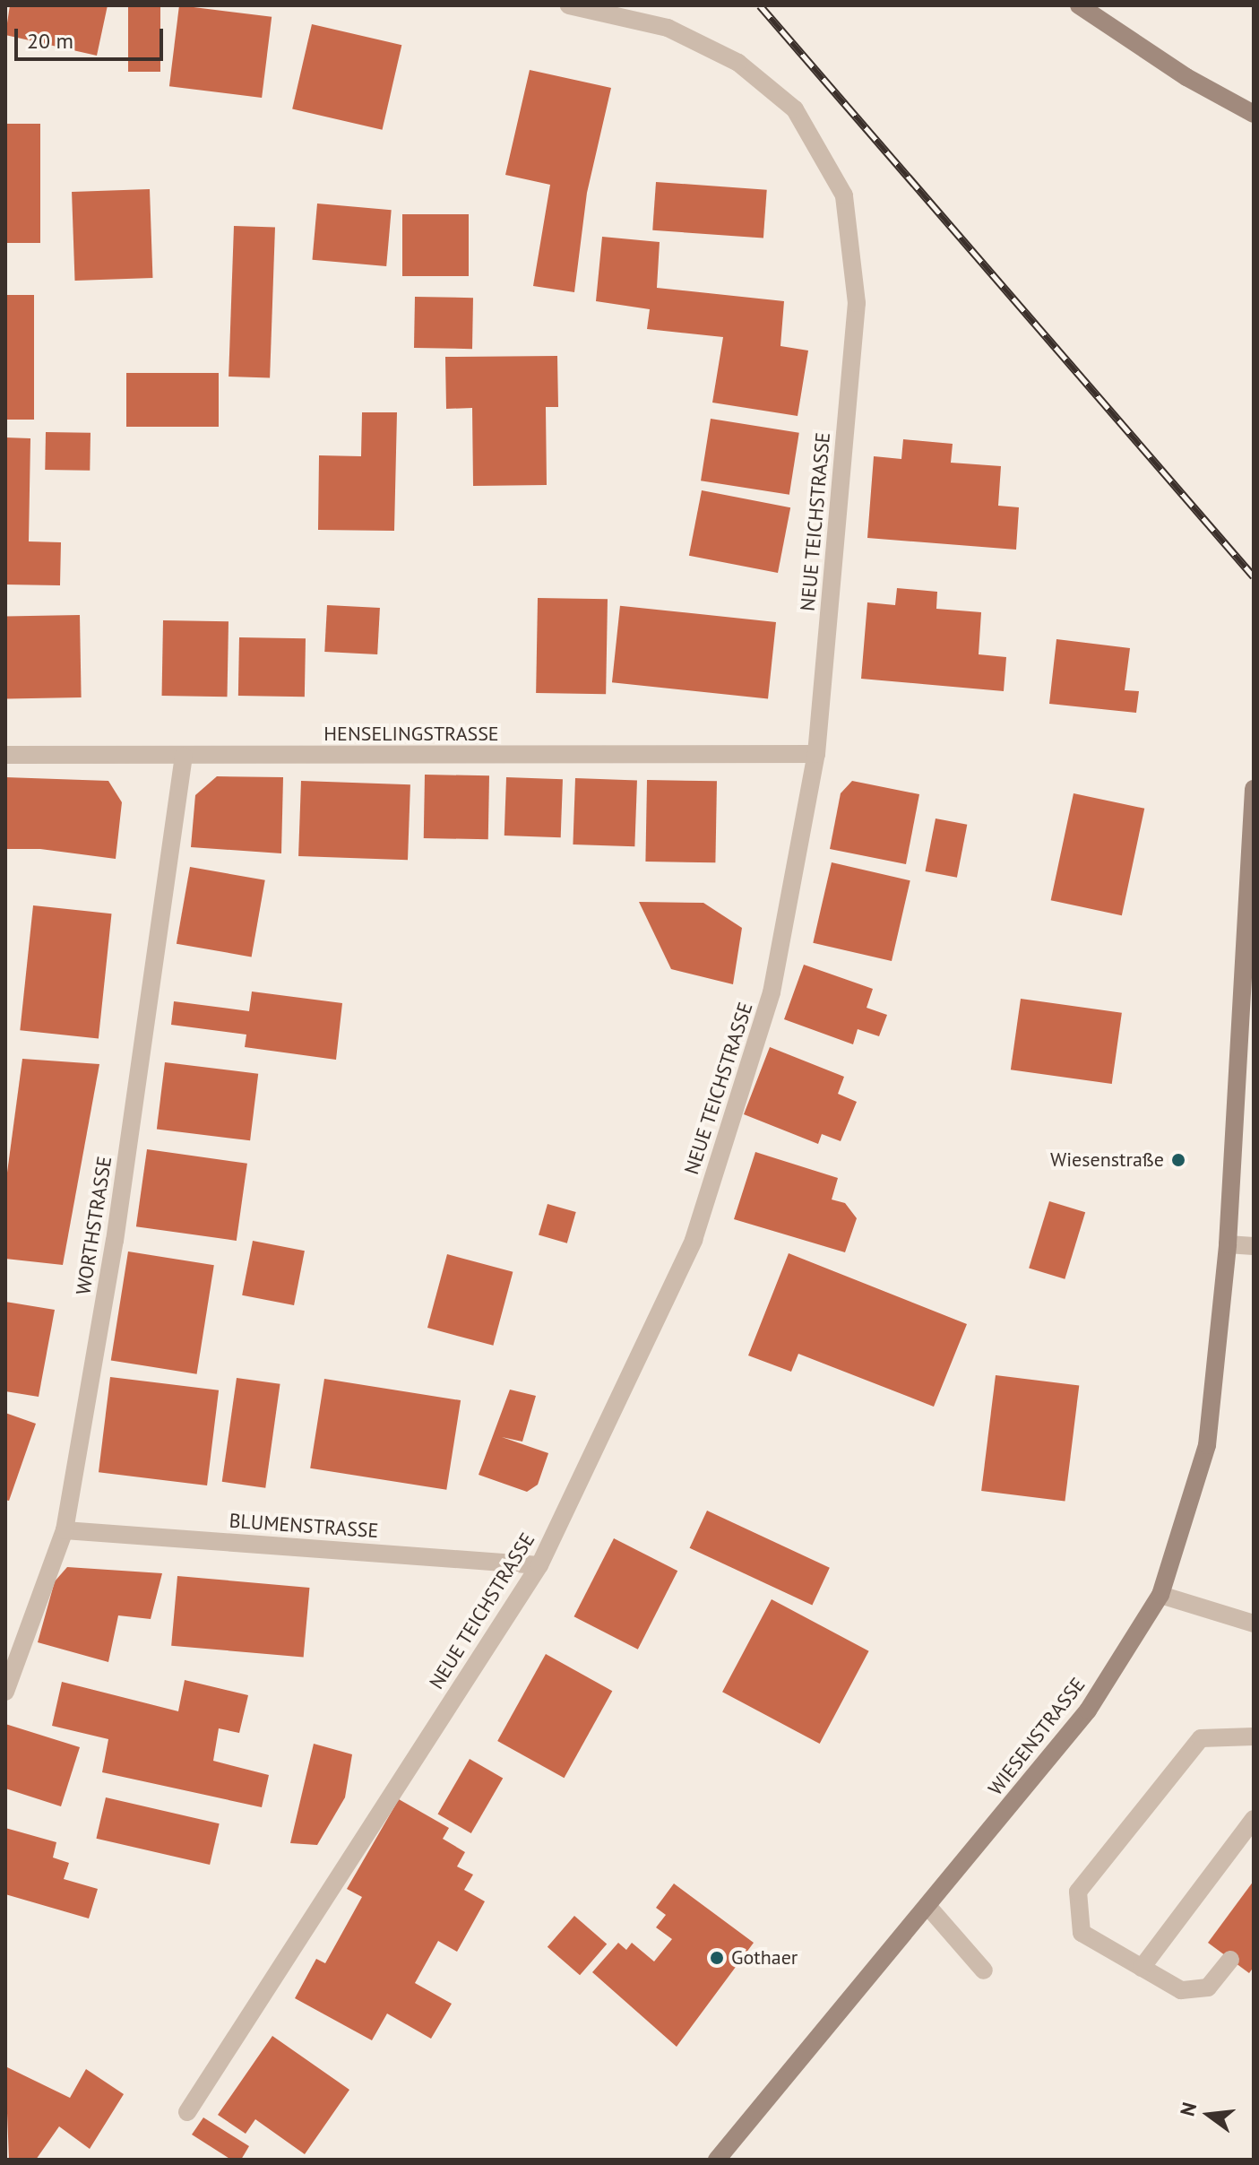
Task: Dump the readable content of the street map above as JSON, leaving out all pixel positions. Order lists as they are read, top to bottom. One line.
{"streets":{"street":["NEUE TEICHSTRASSE","HENSELINGSTRASSE","WORTHSTRASSE","BLUMENSTRASSE","WIESENSTRASSE"]},"crossings":[["NEUE TEICHSTRASSE","HENSELINGSTRASSE"],["NEUE TEICHSTRASSE","BLUMENSTRASSE"],["HENSELINGSTRASSE","WORTHSTRASSE"],["WORTHSTRASSE","BLUMENSTRASSE"]],"places":["Wiesenstraße","Gothaer"],"scale_bar":"20 m","north":"left"}
